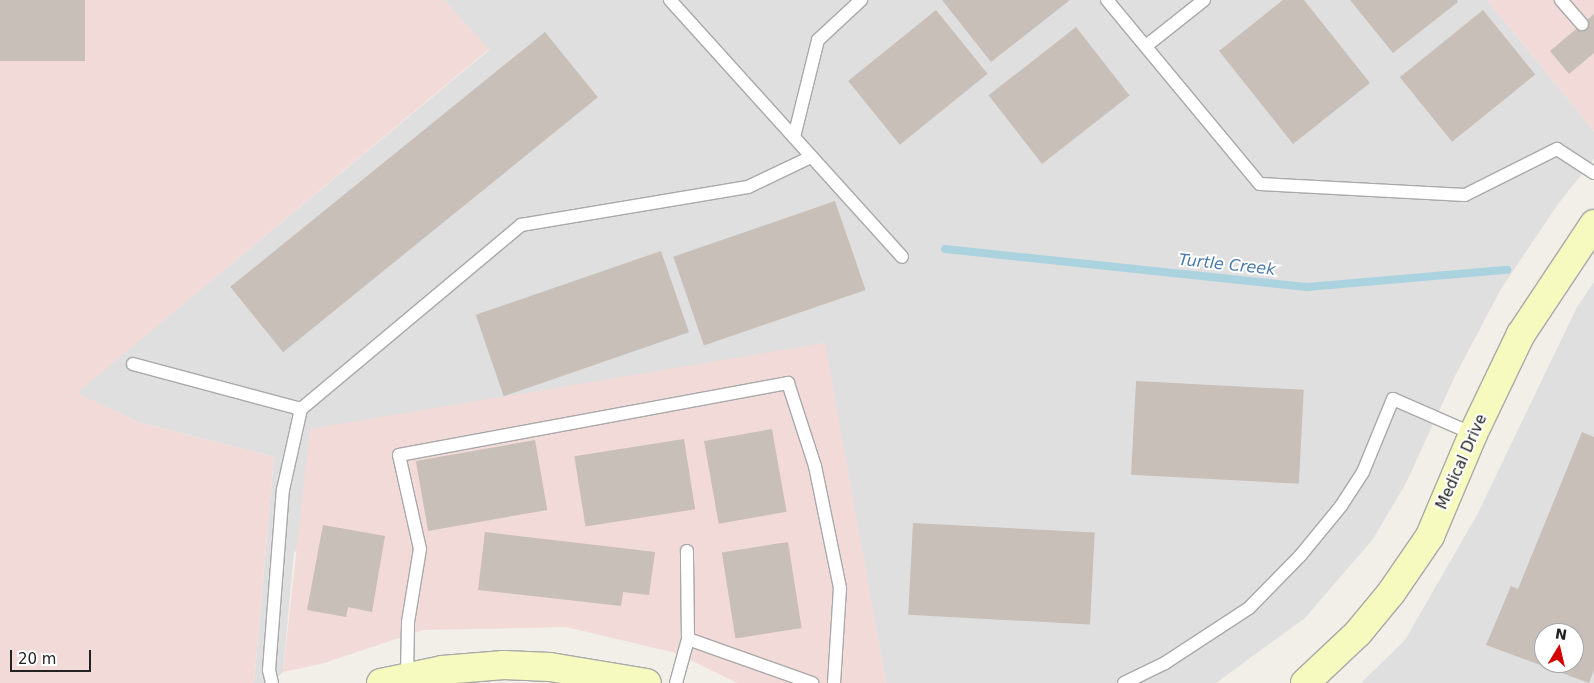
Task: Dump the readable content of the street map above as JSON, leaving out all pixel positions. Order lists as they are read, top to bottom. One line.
{"streets":{"street":["Medical Drive"]},"water":["Turtle Creek"],"scale_bar":"20 m","north":"top"}
